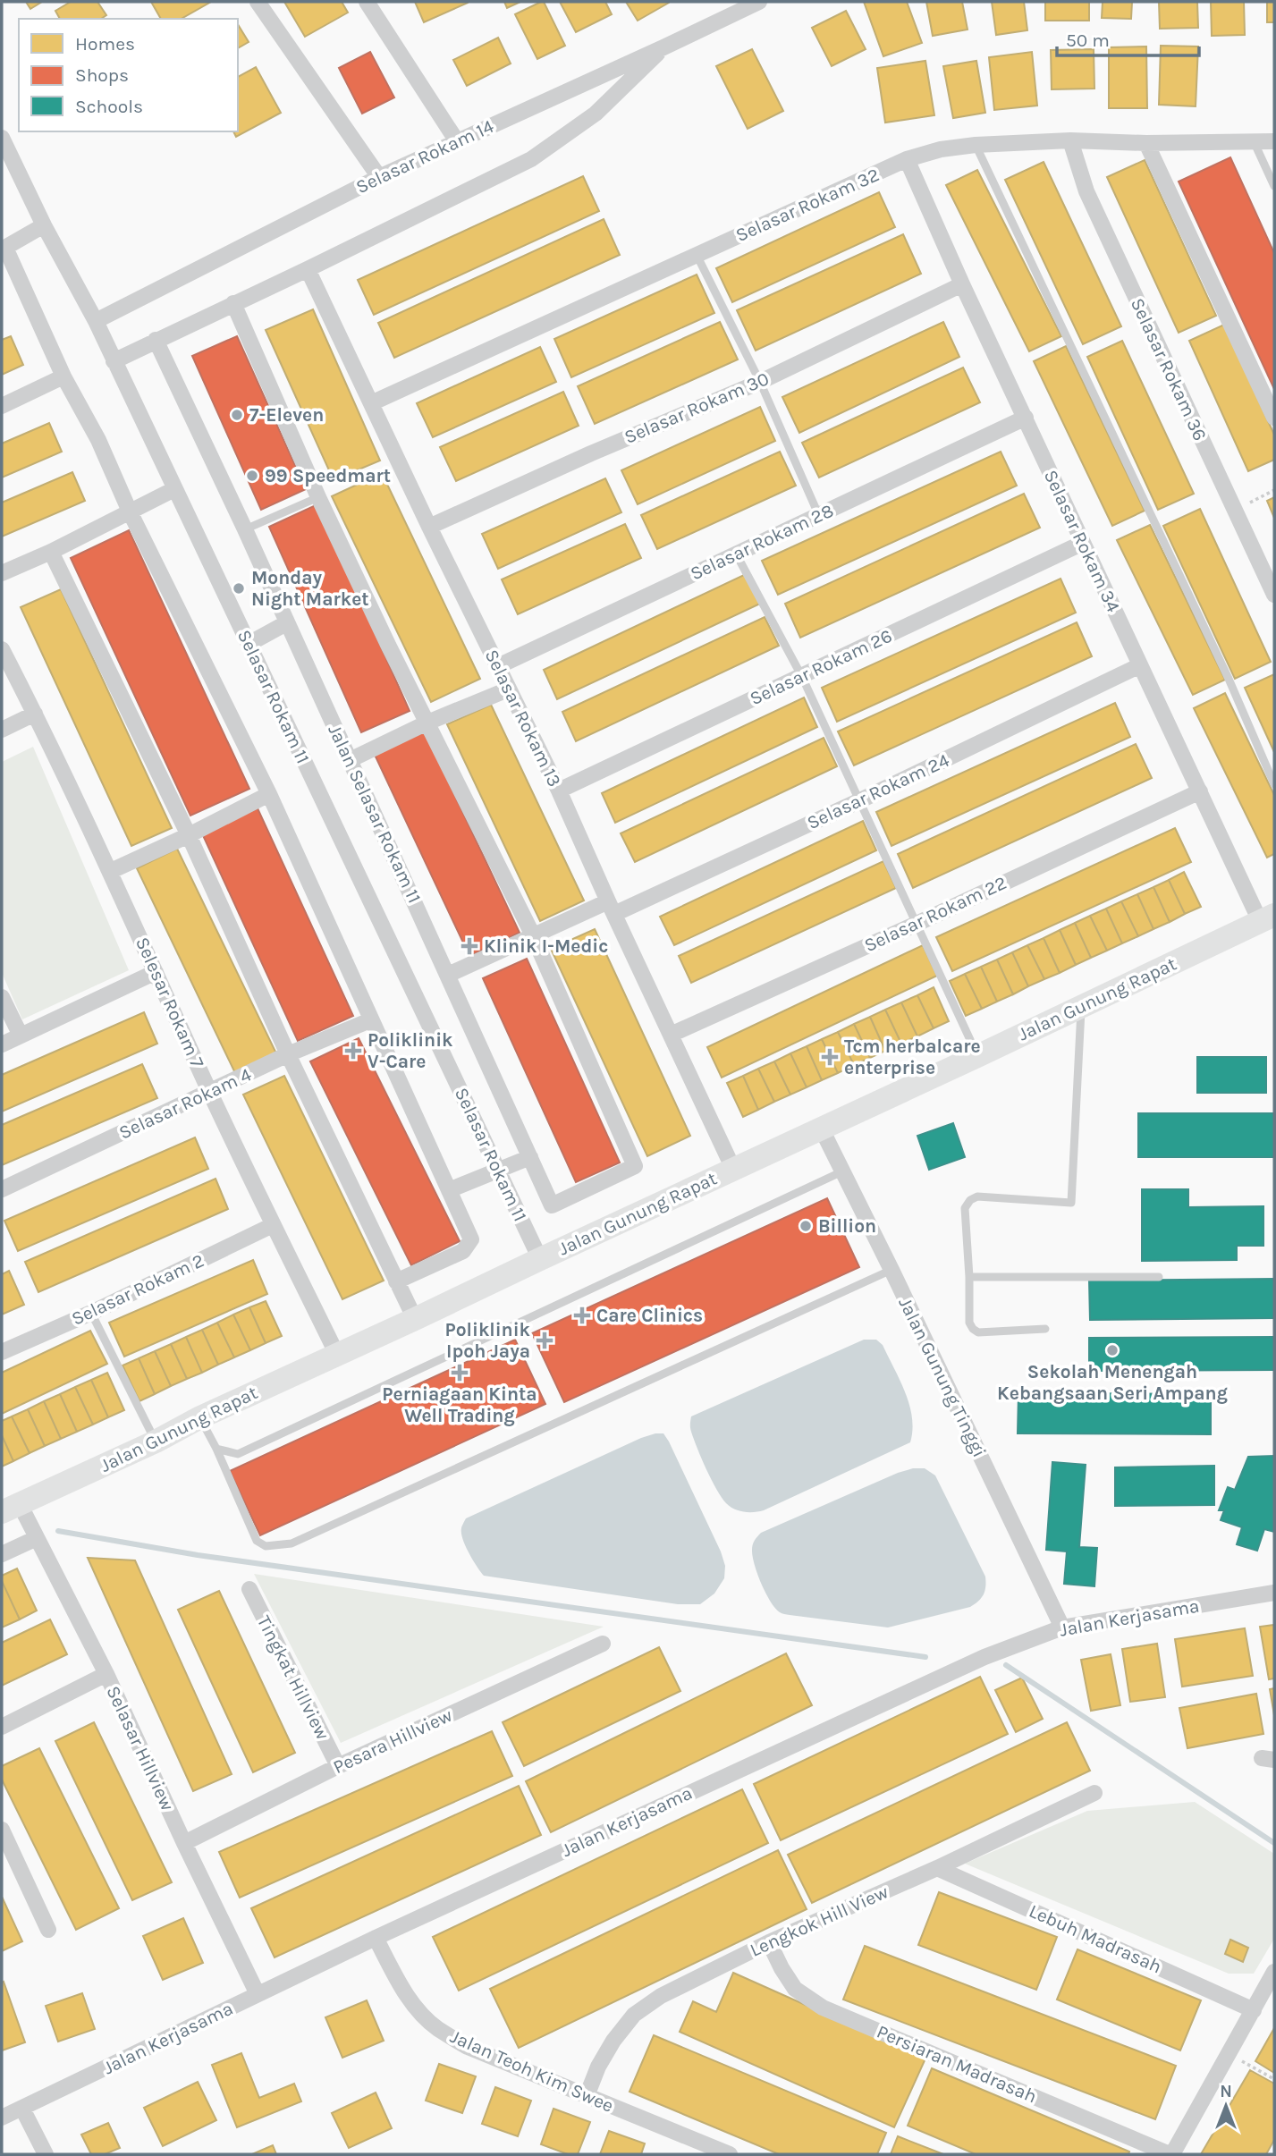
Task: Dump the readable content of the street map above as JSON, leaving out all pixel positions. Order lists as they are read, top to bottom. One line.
{"streets":{"street":["Selasar Rokam 14","Selasar Rokam 32","Selasar Rokam 36","Selasar Rokam 30","Selasar Rokam 34","Selasar Rokam 28","Selasar Rokam 26","Selasar Rokam 11","Selasar Rokam 13","Selasar Rokam 24","Jalan Selasar Rokam 11","Selasar Rokam 22","Jalan Gunung Rapat","Selesar Rokam 7","Selasar Rokam 4","Selasar Rokam 2","Jalan Gunung Tinggi","Jalan Kerjasama","Tingkat Hillview","Pesara Hillview","Selasar Hillview","Lengkok Hill View","Lebuh Madrasah","Persiaran Madrasah","Jalan Teoh Kim Swee"]},"crossings":[["Selasar Rokam 14","Selasar Rokam 11"],["Selasar Rokam 32","Selasar Rokam 36"],["Selasar Rokam 32","Selasar Rokam 34"],["Selasar Rokam 32","Selasar Rokam 13"],["Selasar Rokam 30","Selasar Rokam 34"],["Selasar Rokam 30","Selasar Rokam 13"],["Selasar Rokam 34","Selasar Rokam 28"],["Selasar Rokam 34","Selasar Rokam 26"],["Selasar Rokam 34","Selasar Rokam 24"],["Selasar Rokam 34","Selasar Rokam 22"],["Selasar Rokam 34","Jalan Gunung Rapat"],["Selasar Rokam 28","Selasar Rokam 13"],["Selasar Rokam 26","Selasar Rokam 13"],["Selasar Rokam 11","Jalan Gunung Rapat"],["Selasar Rokam 13","Selasar Rokam 24"],["Selasar Rokam 13","Selasar Rokam 22"],["Selasar Rokam 13","Jalan Gunung Rapat"],["Selasar Rokam 24","Jalan Selasar Rokam 11"],["Jalan Gunung Rapat","Selesar Rokam 7"],["Jalan Gunung Rapat","Jalan Gunung Tinggi"],["Jalan Gunung Rapat","Selasar Hillview"],["Selesar Rokam 7","Selasar Rokam 4"],["Selesar Rokam 7","Selasar Rokam 2"],["Jalan Gunung Tinggi","Jalan Kerjasama"],["Jalan Kerjasama","Selasar Hillview"],["Jalan Kerjasama","Jalan Teoh Kim Swee"],["Tingkat Hillview","Pesara Hillview"],["Pesara Hillview","Selasar Hillview"],["Lengkok Hill View","Lebuh Madrasah"],["Lengkok Hill View","Persiaran Madrasah"],["Lengkok Hill View","Jalan Teoh Kim Swee"]],"places":{"other":["7-Eleven","99 Speedmart","Monday Night Market","Billion","Sekolah Menengah Kebangsaan Seri Ampang"],"health":["Klinik I-Medic","Poliklinik V-Care","Tcm herbalcare enterprise","Care Clinics","Poliklinik Ipoh Jaya","Perniagaan Kinta Well Trading"]},"legend":["Homes","Shops","Schools"],"scale_bar":"50 m","north":"top"}
